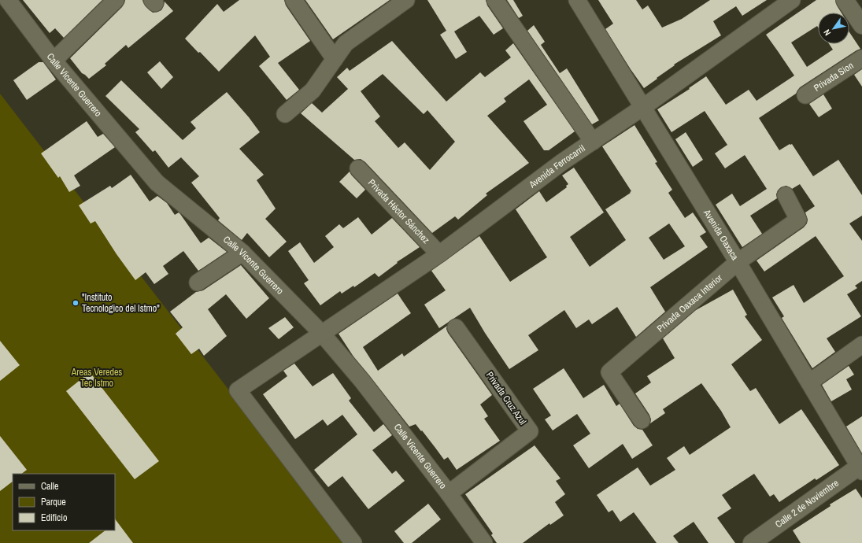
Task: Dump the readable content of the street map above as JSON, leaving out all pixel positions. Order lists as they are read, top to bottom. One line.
{"streets":{"street":["Privada Sion","Calle Vicente Guerrero","Avenida Ferrocarril","Privada Héctor Sánchez","Avenida Oaxaca","Privada Oaxaca Interior","Privada Cruz Azul","Calle 2 de Noviembre"]},"crossings":[["Calle Vicente Guerrero","Avenida Ferrocarril"],["Calle Vicente Guerrero","Privada Cruz Azul"],["Avenida Ferrocarril","Privada Héctor Sánchez"],["Avenida Ferrocarril","Avenida Oaxaca"],["Avenida Oaxaca","Privada Oaxaca Interior"],["Avenida Oaxaca","Calle 2 de Noviembre"]],"parks":["Areas Veredes Tec Istmo"],"places":["\"Instituto Tecnologico del Istmo\""],"legend":["Calle","Parque","Edificio"],"north":"bottom left"}
